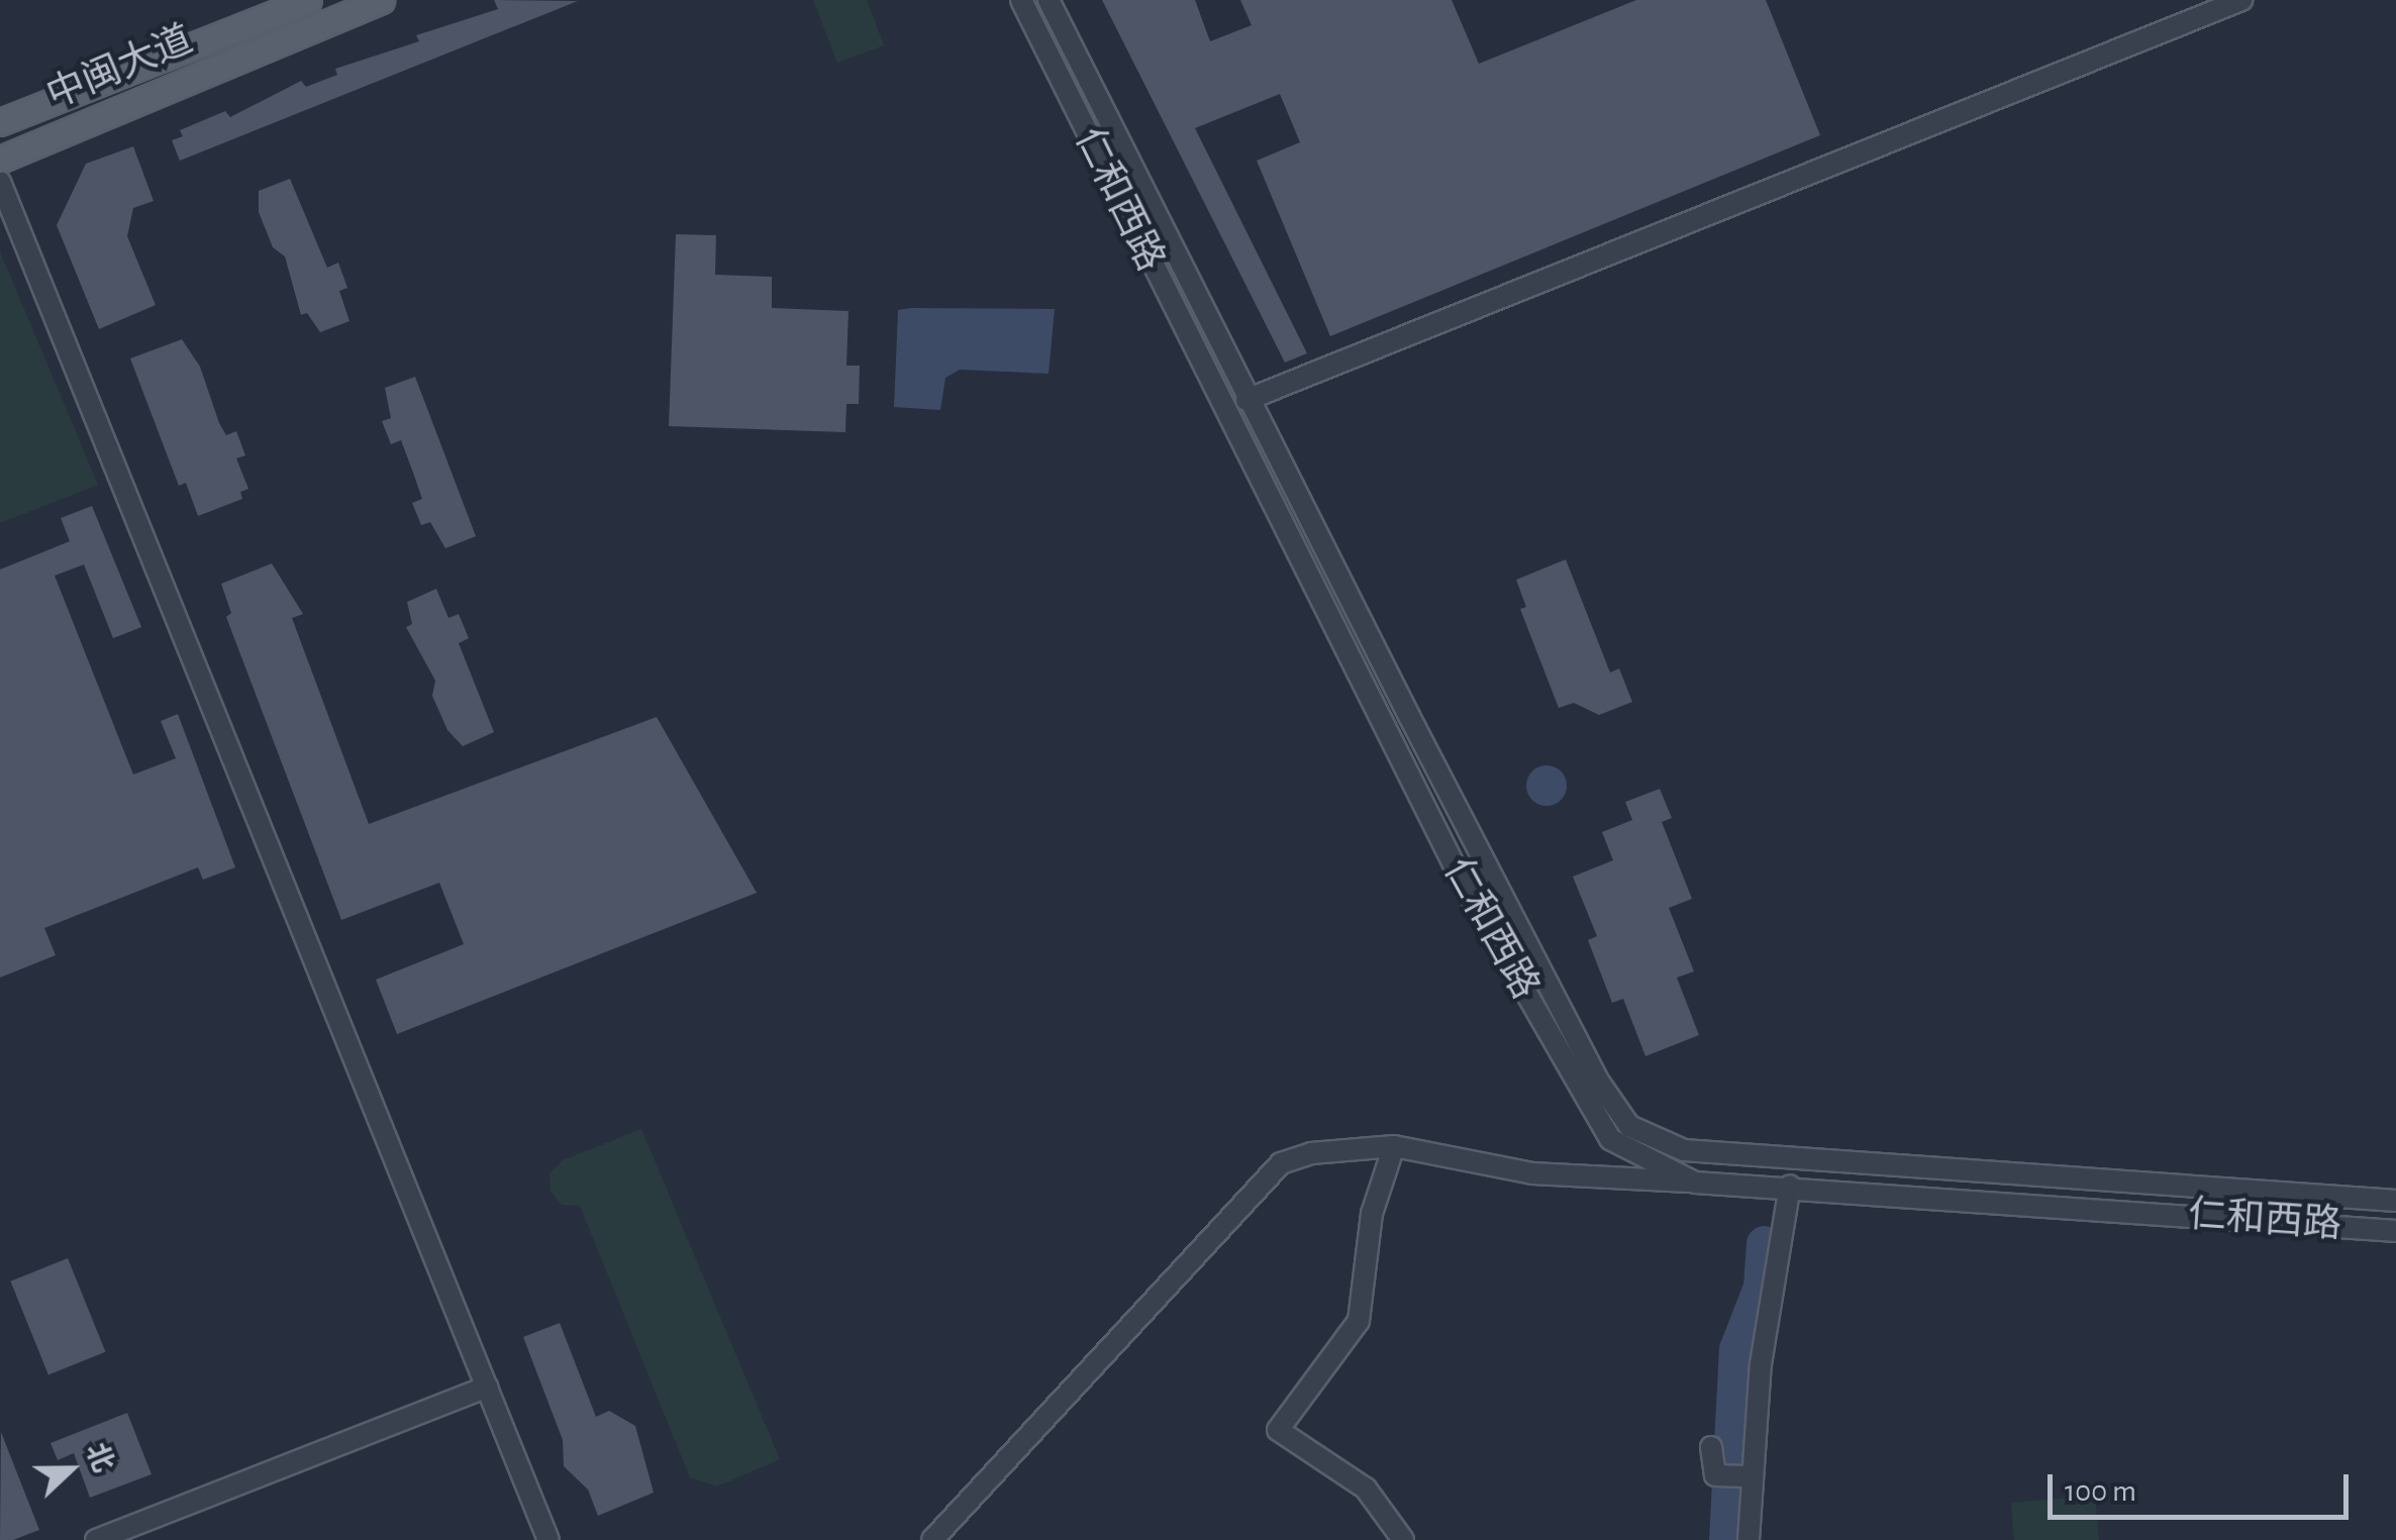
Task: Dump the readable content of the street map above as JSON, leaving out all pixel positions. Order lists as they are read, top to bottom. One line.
{"streets":{"main road":["中闽大道"],"street":["仁和西路"]},"scale_bar":"100 m","north":"right"}
